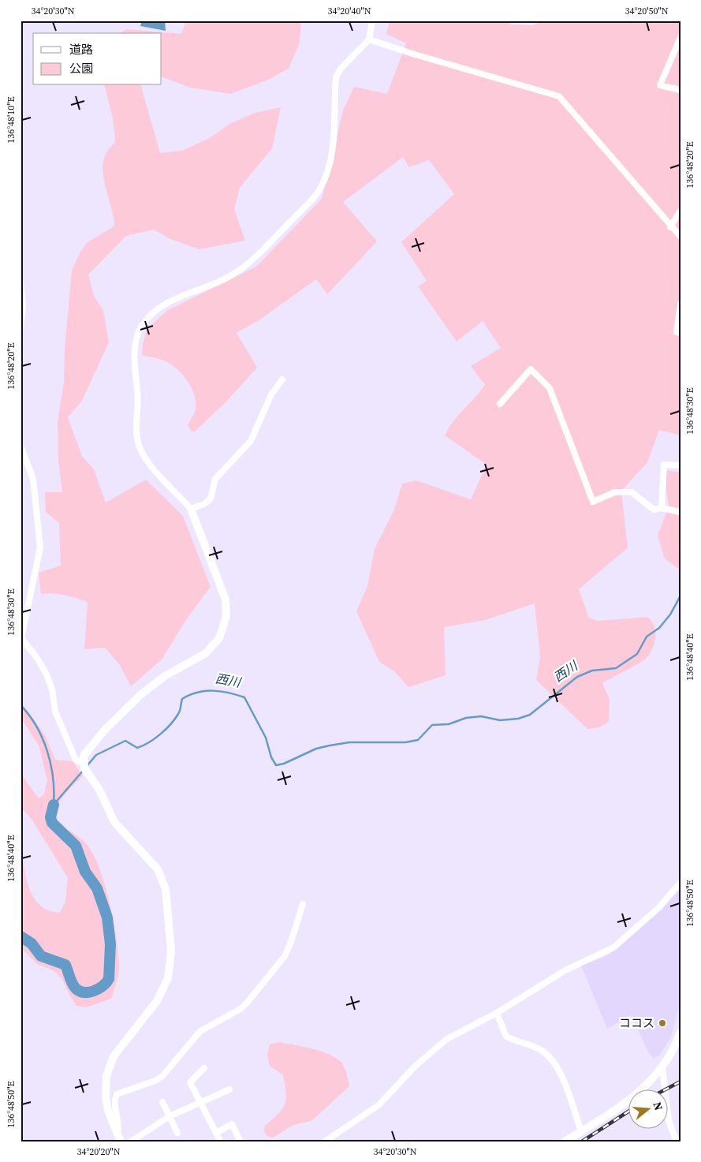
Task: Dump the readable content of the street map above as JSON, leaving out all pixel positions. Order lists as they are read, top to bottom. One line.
{"water":["西川"],"places":["ココス"],"legend":["道路","公園"],"north":"right","coordinates":["34°20'30\"N","34°20'40\"N","34°20'50\"N","136°48'10\"E","136°48'20\"E","136°48'30\"E","136°48'40\"E","136°48'50\"E","34°20'20\"N"]}
